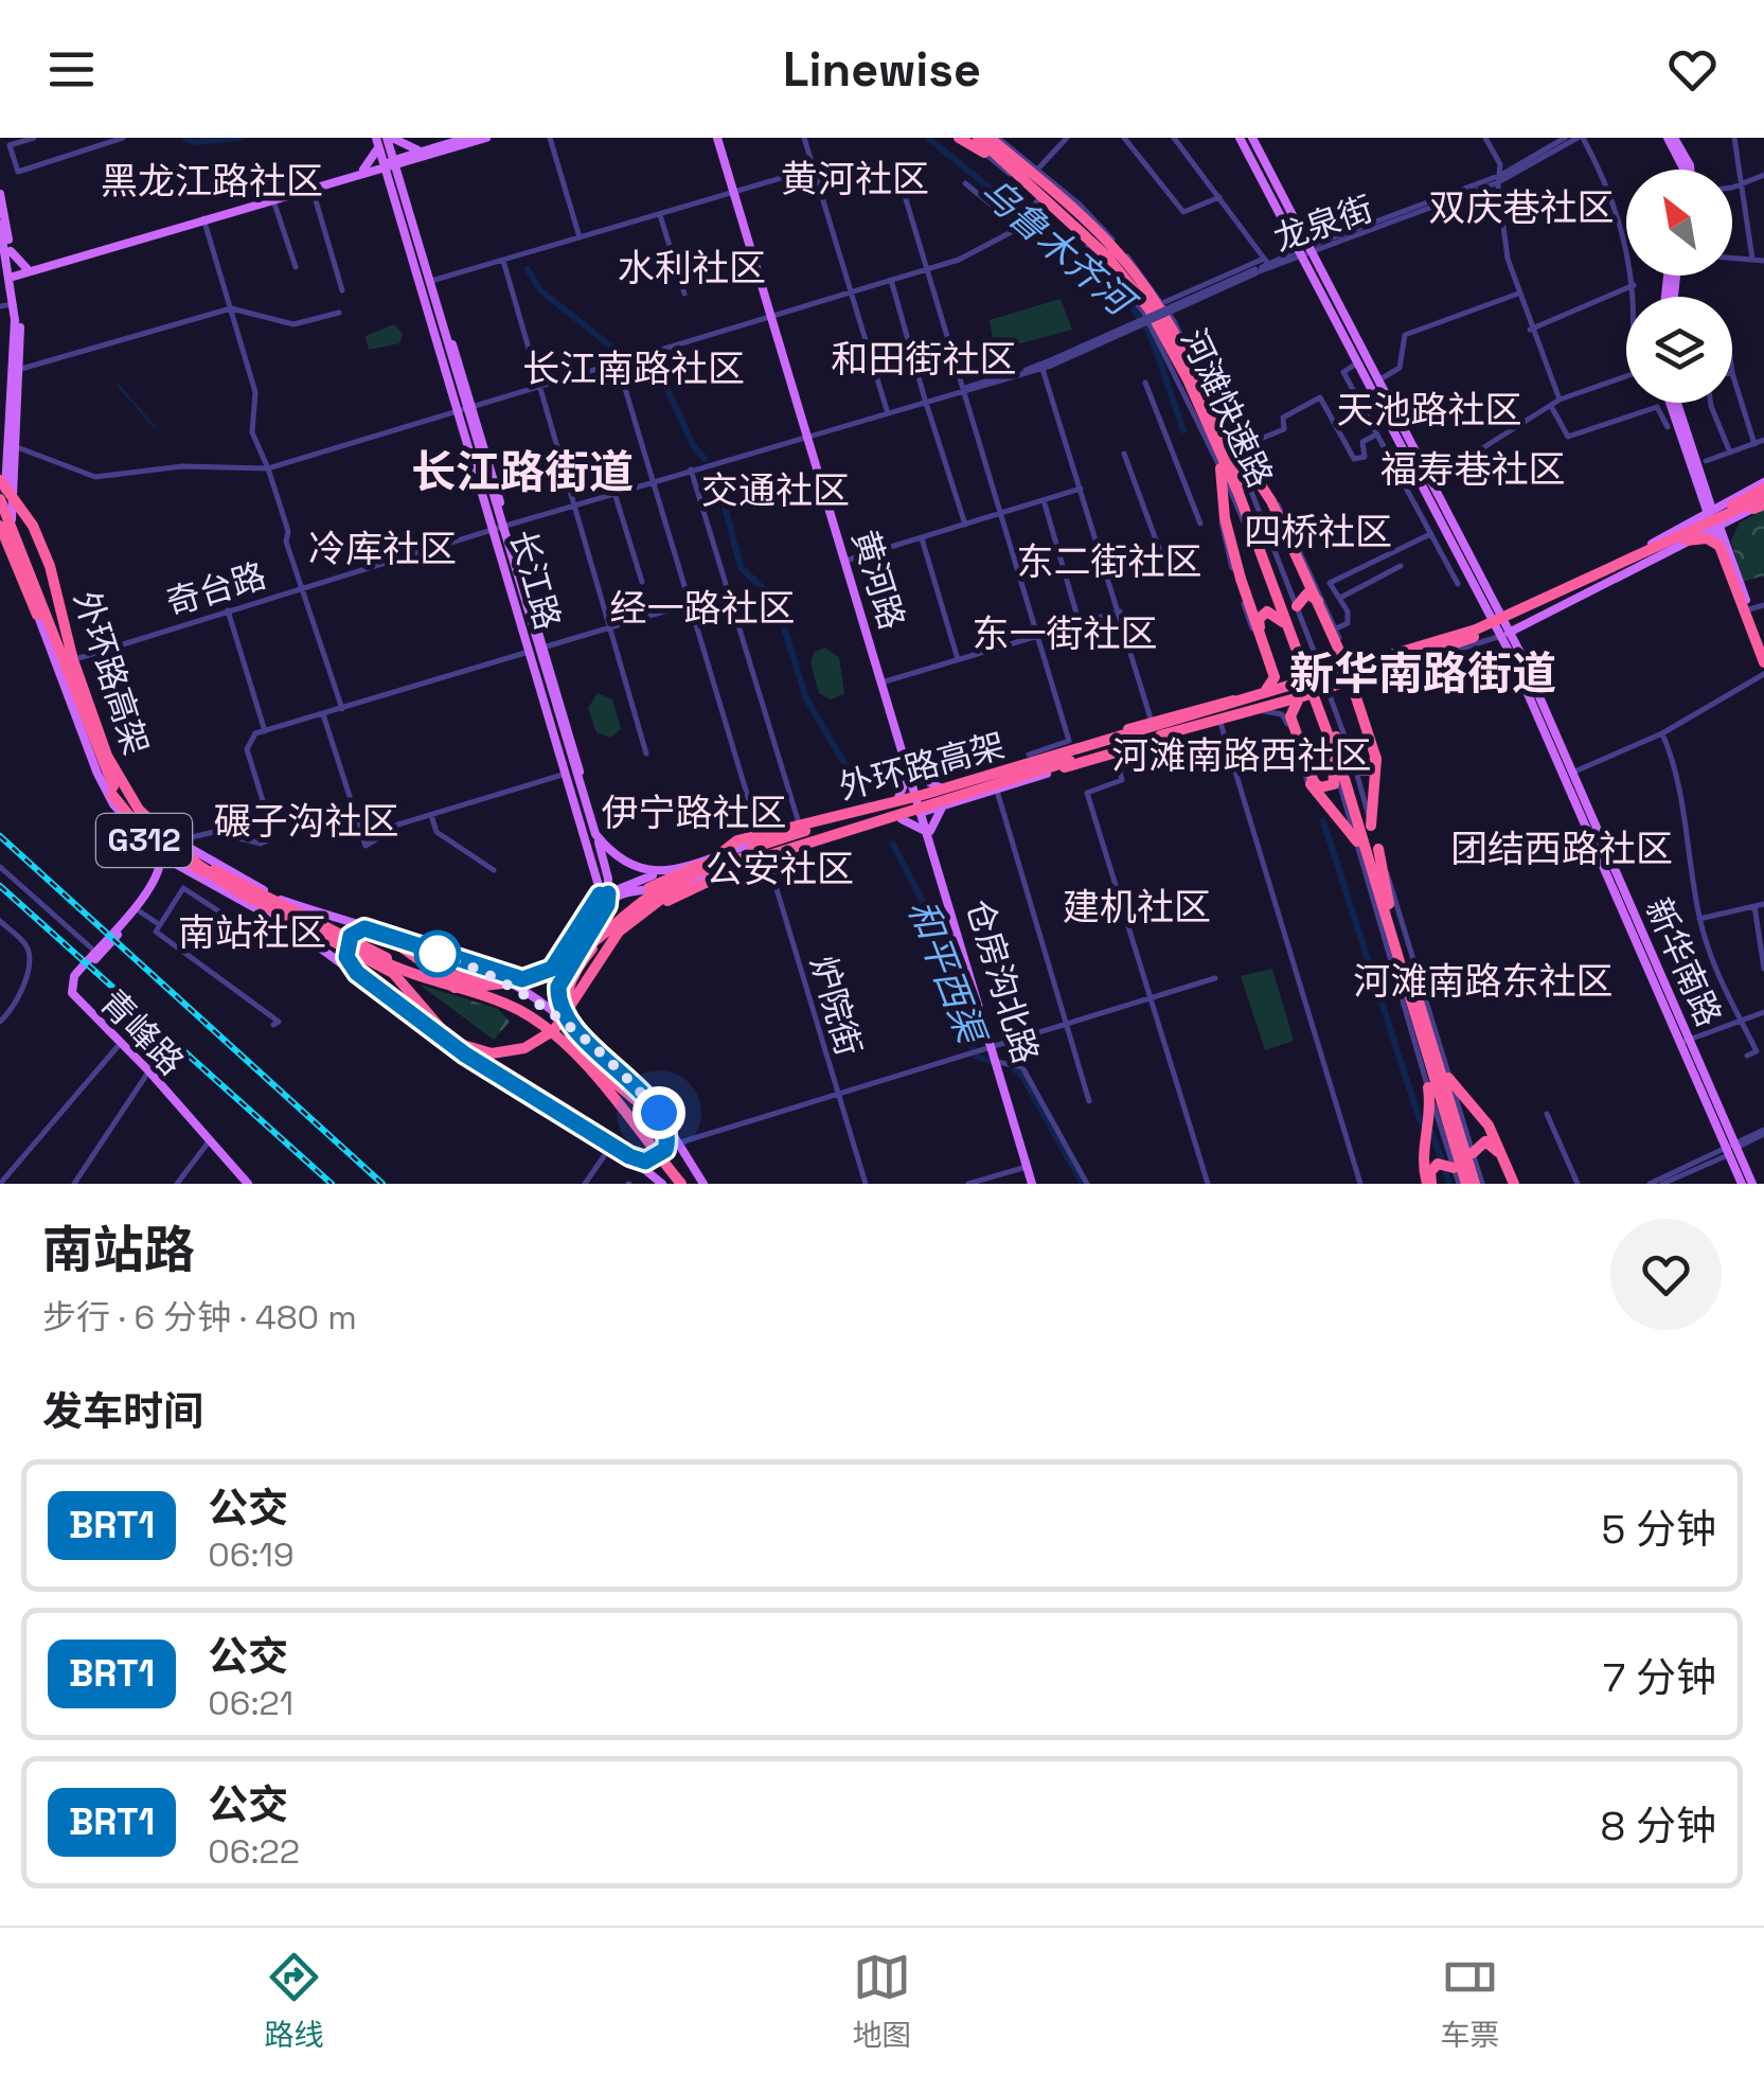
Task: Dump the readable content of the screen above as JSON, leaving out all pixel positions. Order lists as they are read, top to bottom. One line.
{"streets":{"highway":["河滩快速路","外环路高架"],"main road":["长江路","黄河路","G312","新华南路","仓房沟北路","青峰路"],"street":["龙泉街","奇台路","炉院街"]},"crossings":[["龙泉街","奇台路"],["龙泉街","新华南路"],["长江路","奇台路"],["黄河路","奇台路"],["黄河路","外环路高架"],["黄河路","仓房沟北路"],["奇台路","G312"],["奇台路","炉院街"],["外环路高架","仓房沟北路"],["G312","青峰路"]],"districts":["黄河社区","黑龙江路社区","双庆巷社区","水利社区","和田街社区","长江南路社区","天池路社区","福寿巷社区","长江路街道","交通社区","四桥社区","冷库社区","东二街社区","经一路社区","东一街社区","新华南路街道","河滩南路西社区","伊宁路社区","碾子沟社区","团结西路社区","公安社区","建机社区","南站社区","河滩南路东社区"],"water":["乌鲁木齐河","和平西渠"],"lines":["bus line BRT1"],"north":"top left","page":{"header":"Linewise","heading":[["南站路","步行 · 6 分钟 · 480 m"],"发车时间"],"list":[{"mark":"BRT1","name":"公交","note":"06:19","value":"5 分钟"},{"mark":"BRT1","name":"公交","note":"06:21","value":"7 分钟"},{"mark":"BRT1","name":"公交","note":"06:22","value":"8 分钟"}],"tabs":["路线","地图","车票"]}}
